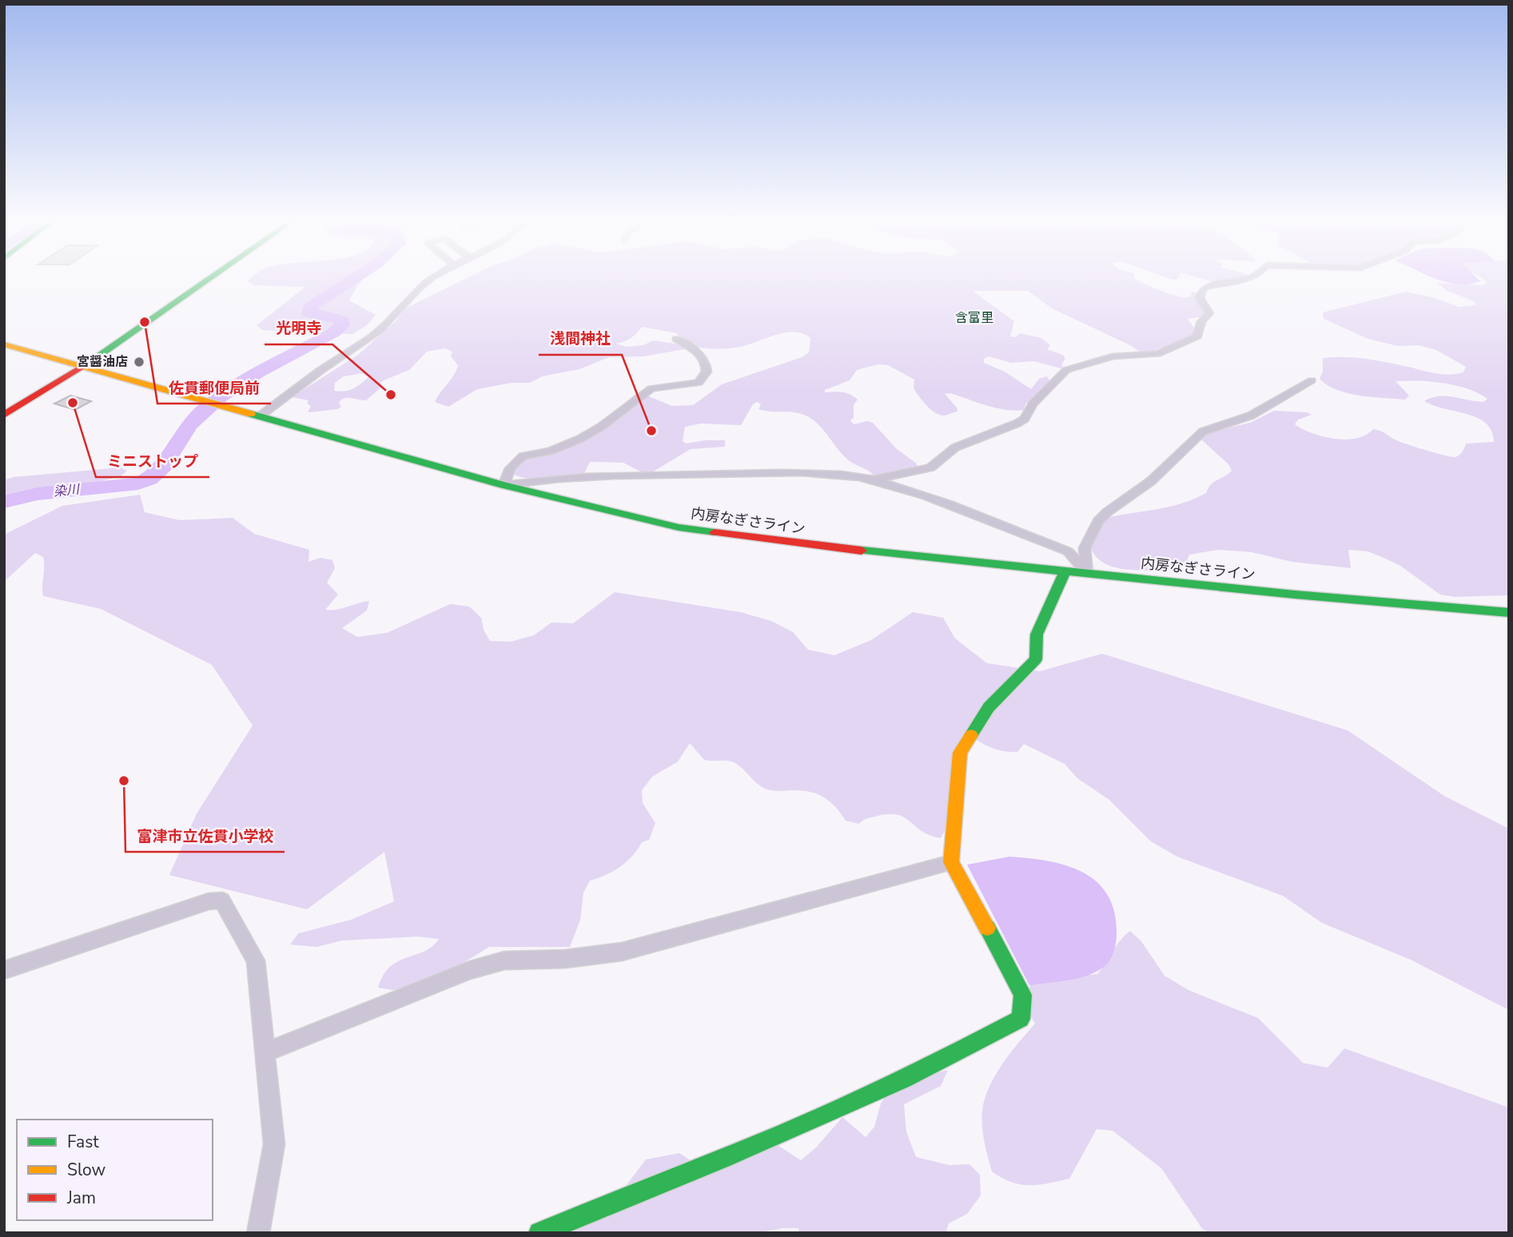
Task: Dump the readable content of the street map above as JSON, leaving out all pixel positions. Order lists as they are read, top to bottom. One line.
{"streets":{"main road":["内房なぎさライン"]},"districts":["含富里"],"water":["染川"],"places":["佐貫郵便局前","宮醤油店","光明寺","ミニストップ","浅間神社","富津市立佐貫小学校"],"legend":["Fast","Slow","Jam"]}
